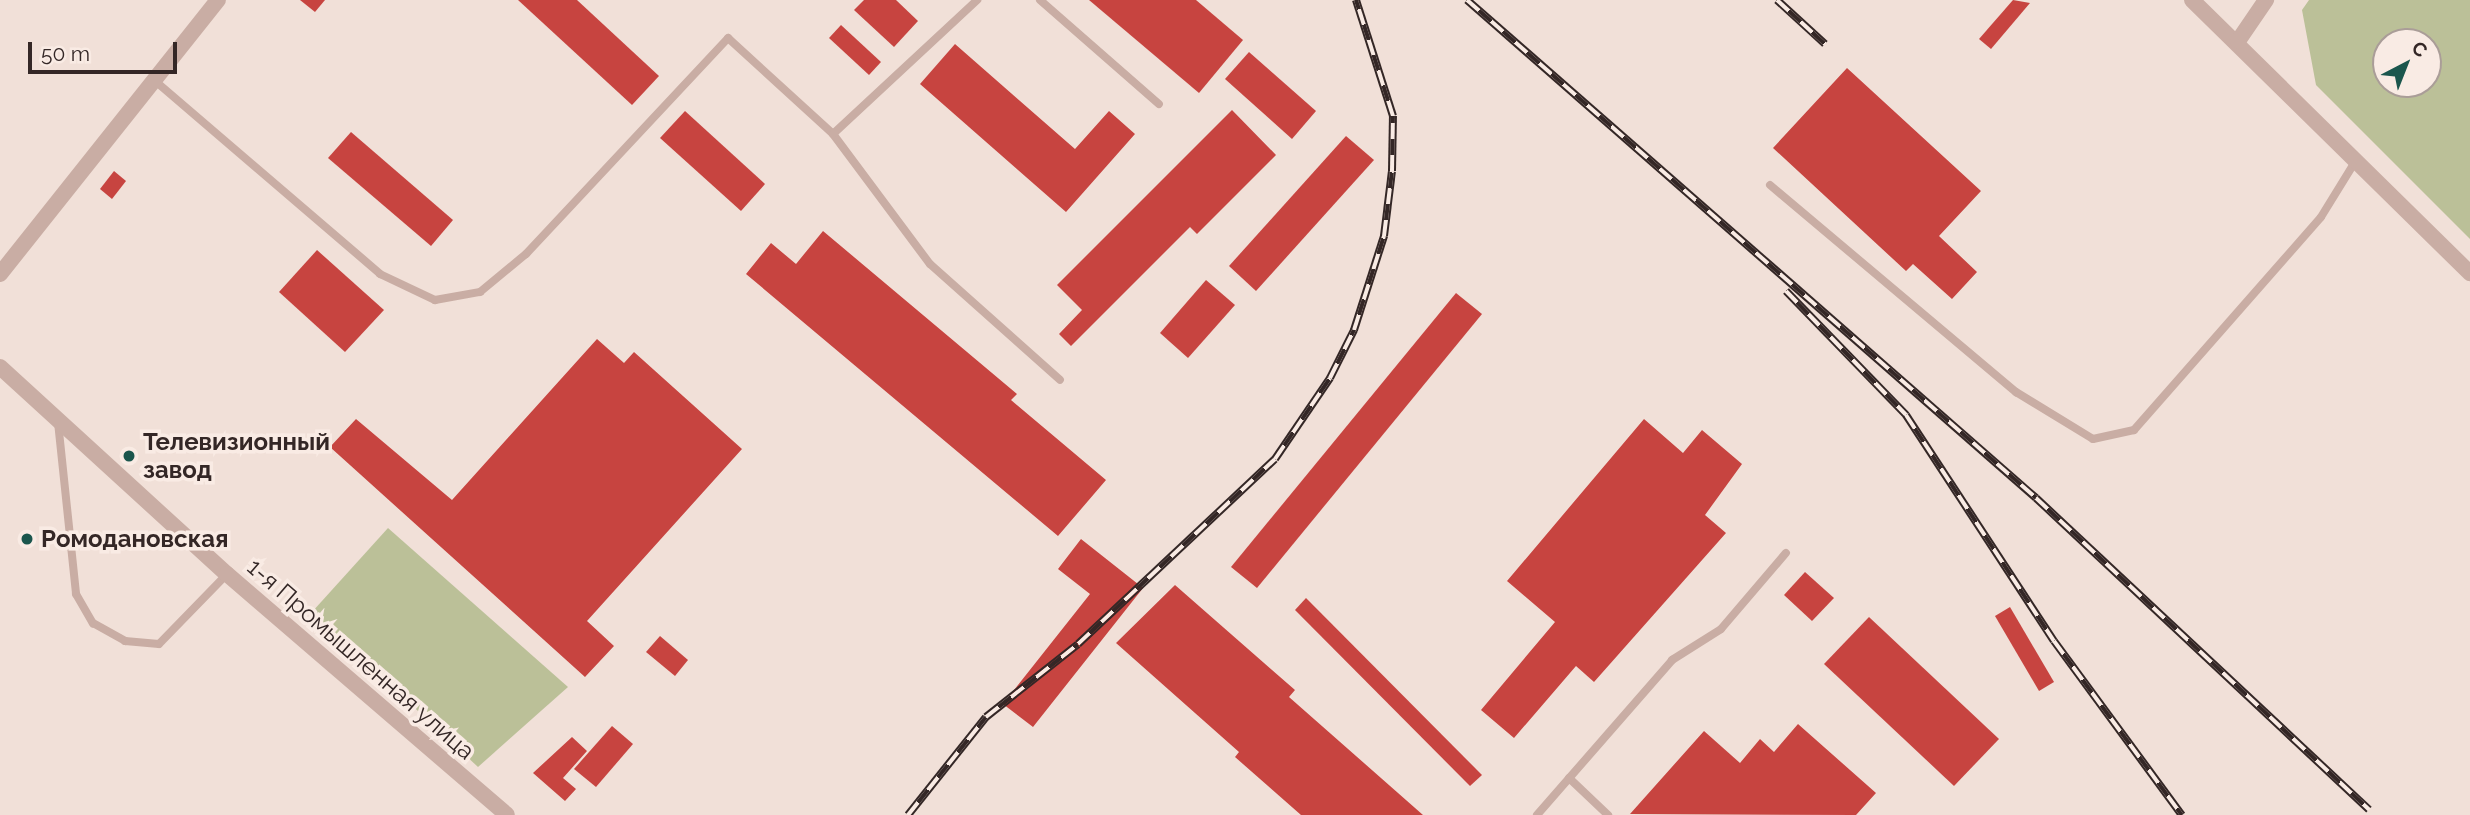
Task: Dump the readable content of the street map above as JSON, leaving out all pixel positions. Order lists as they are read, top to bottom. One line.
{"streets":{"street":["1-я Промышленная улица"]},"places":["Телевизионный завод","Ромодановская"],"scale_bar":"50 m","north":"top right"}
